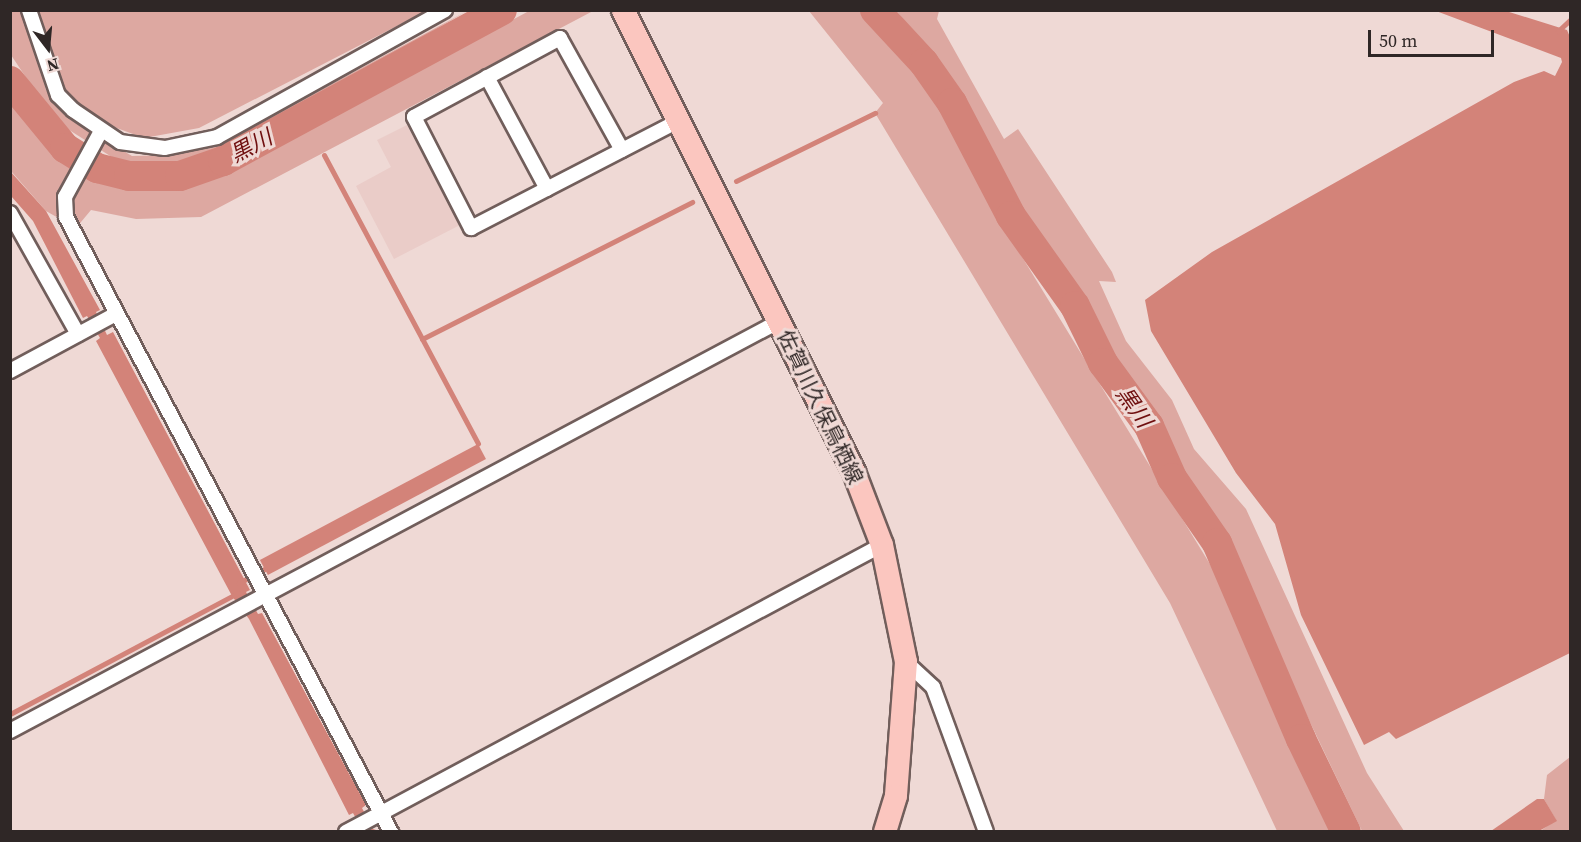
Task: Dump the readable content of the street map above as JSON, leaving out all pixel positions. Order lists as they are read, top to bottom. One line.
{"streets":{"main road":["佐賀川久保鳥栖線"]},"water":["黒川"],"scale_bar":"50 m","north":"bottom"}
